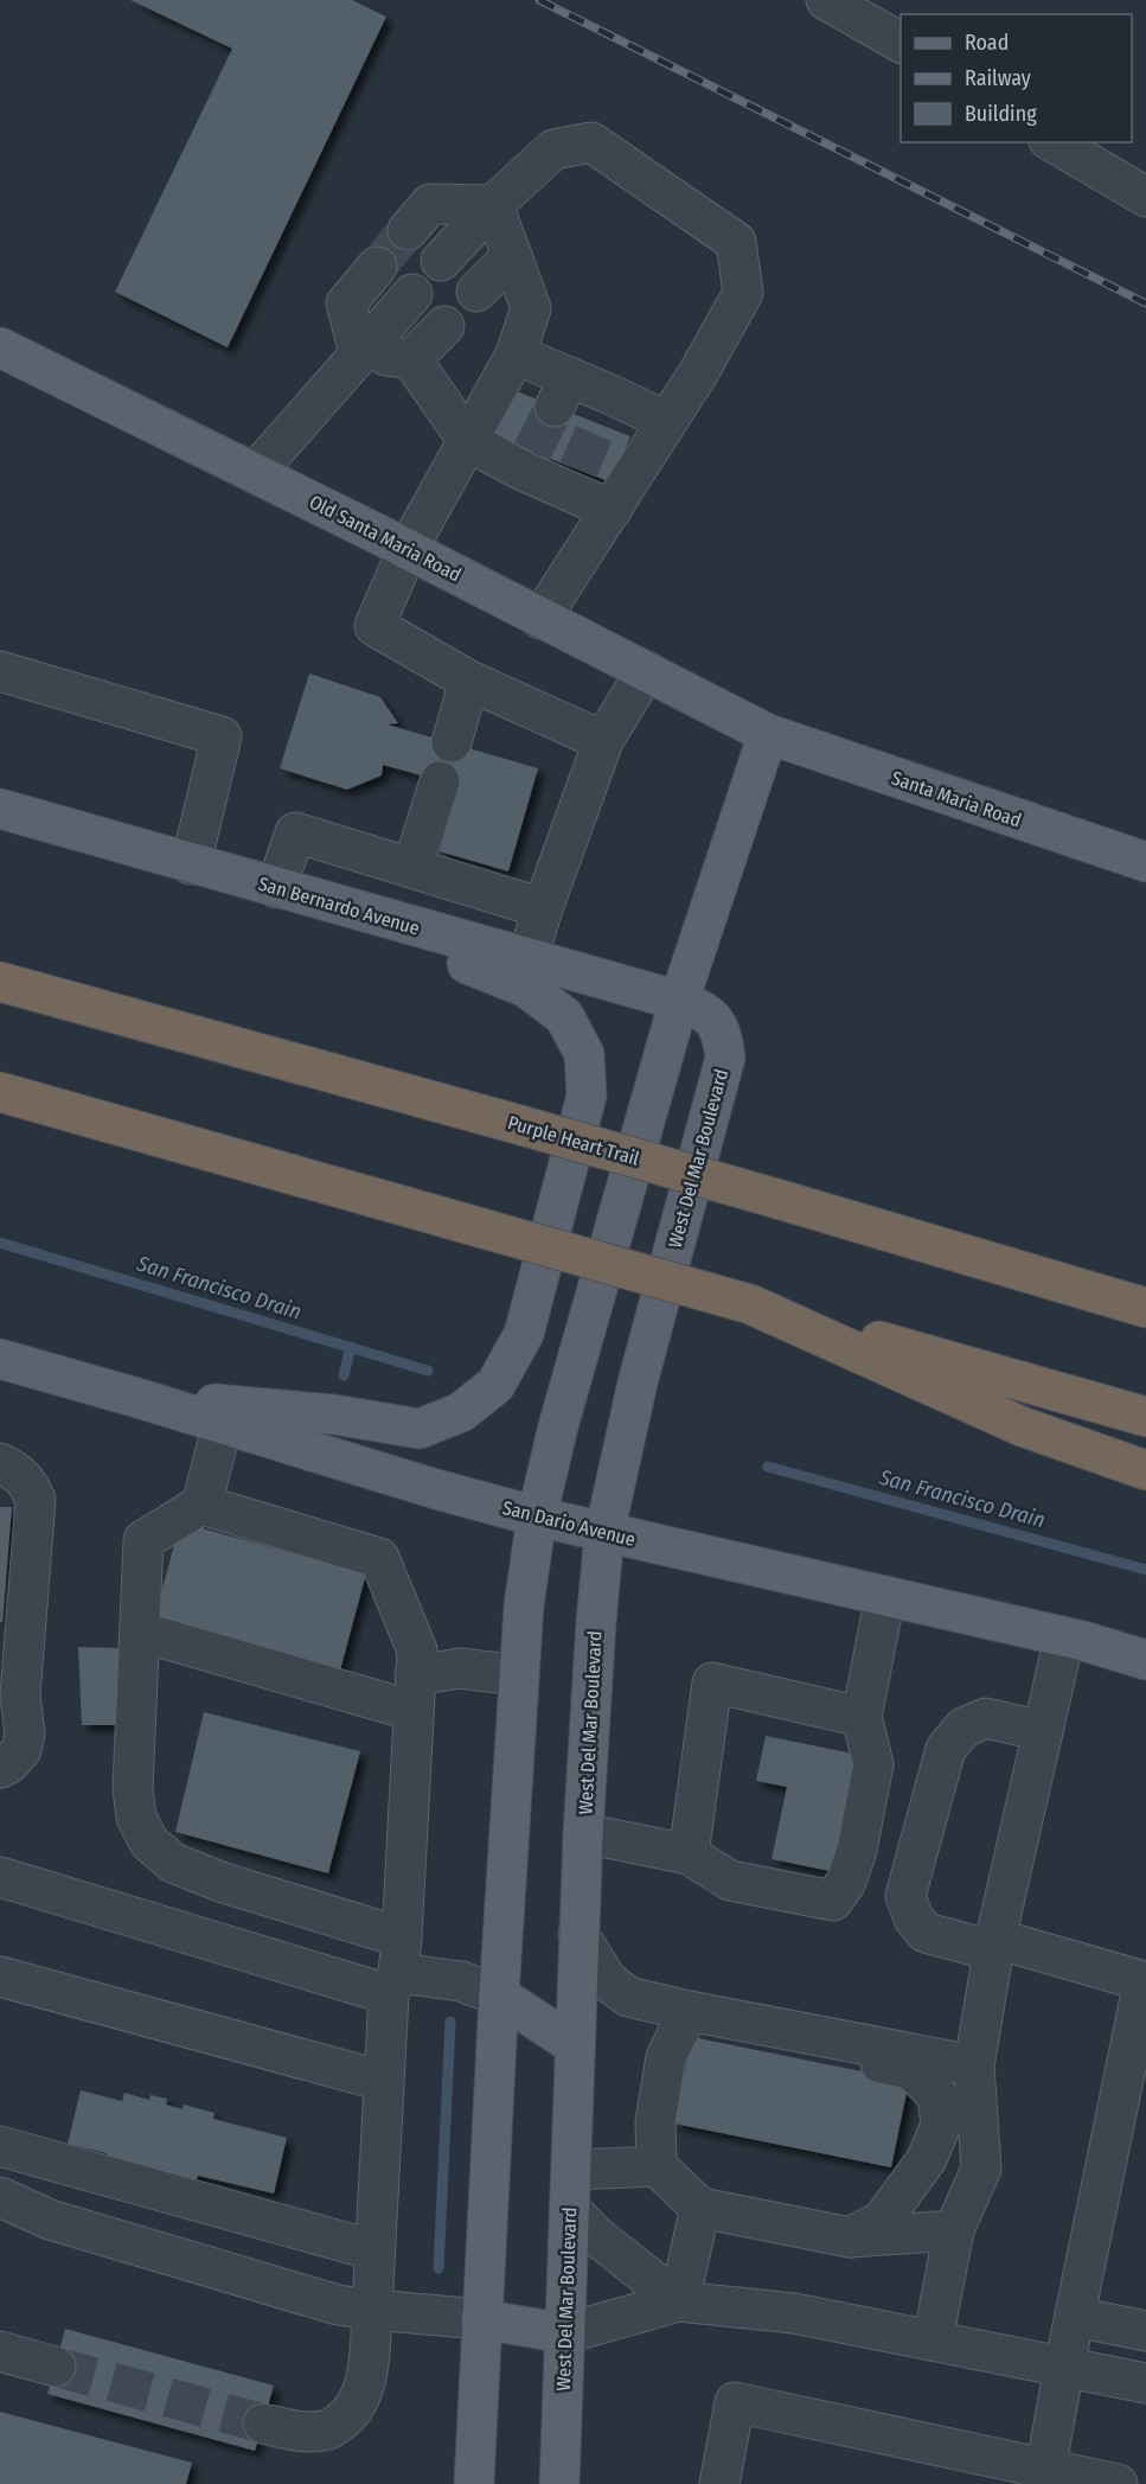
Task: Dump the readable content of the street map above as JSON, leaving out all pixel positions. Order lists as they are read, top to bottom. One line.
{"streets":{"highway":["Purple Heart Trail"],"main road":["Old Santa Maria Road","Santa Maria Road","San Bernardo Avenue","West Del Mar Boulevard","San Dario Avenue"]},"crossings":[["Old Santa Maria Road","Santa Maria Road"],["San Bernardo Avenue","West Del Mar Boulevard"],["West Del Mar Boulevard","San Dario Avenue"]],"water":["San Francisco Drain"],"legend":["Road","Railway","Building"]}
